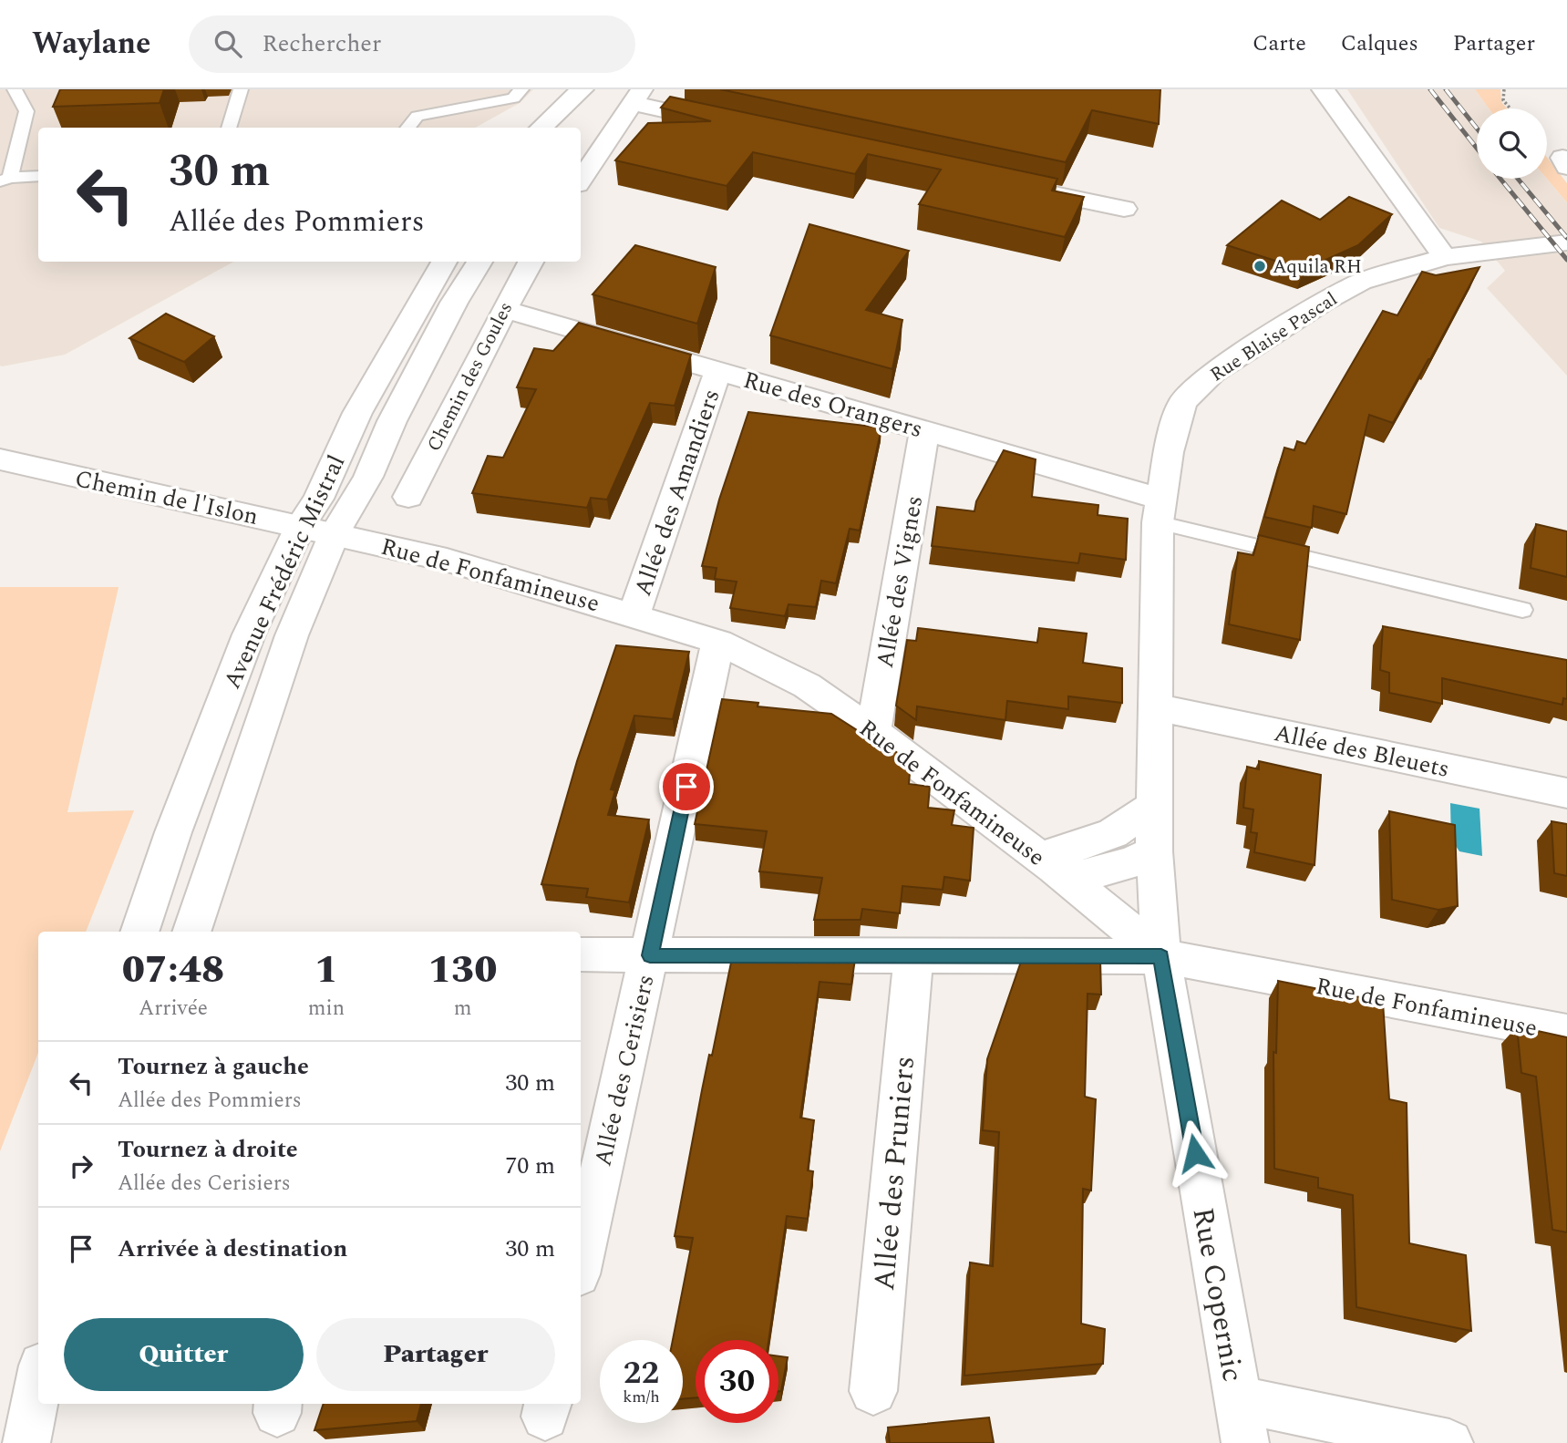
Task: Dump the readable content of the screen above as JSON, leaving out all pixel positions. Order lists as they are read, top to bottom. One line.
{"streets":{"street":["Rue Blaise Pascal","Chemin des Goules","Rue des Orangers","Allée des Amandiers","Chemin de l'Islon","Avenue Frédéric Mistral","Rue de Fonfamineuse","Allée des Vignes","Allée des Bleuets","Allée des Cerisiers","Allée des Pruniers","Rue Copernic"]},"crossings":[["Rue Blaise Pascal","Rue des Orangers"],["Rue Blaise Pascal","Rue de Fonfamineuse"],["Rue Blaise Pascal","Allée des Bleuets"],["Rue Blaise Pascal","Rue Copernic"],["Chemin des Goules","Rue des Orangers"],["Rue des Orangers","Allée des Amandiers"],["Rue des Orangers","Allée des Vignes"],["Allée des Amandiers","Rue de Fonfamineuse"],["Chemin de l'Islon","Avenue Frédéric Mistral"],["Chemin de l'Islon","Rue de Fonfamineuse"],["Avenue Frédéric Mistral","Rue de Fonfamineuse"],["Rue de Fonfamineuse","Allée des Vignes"],["Rue de Fonfamineuse","Allée des Cerisiers"],["Rue de Fonfamineuse","Rue Copernic"]],"places":["Aquila RH"],"page":{"header":"Waylane","search":"Rechercher","nav":["Carte","Calques","Partager"],"turn":["30 m","Allée des Pommiers"],"eta":["07:48","Arrivée","1","min","130","m"],"list":[{"name":"Tournez à gauche","note":"Allée des Pommiers","value":"30 m"},{"name":"Tournez à droite","note":"Allée des Cerisiers","value":"70 m"},{"name":"Arrivée à destination","value":"30 m"}],"buttons":["Quitter","Partager"],"speed":"22 km/h","limit":"30"}}
